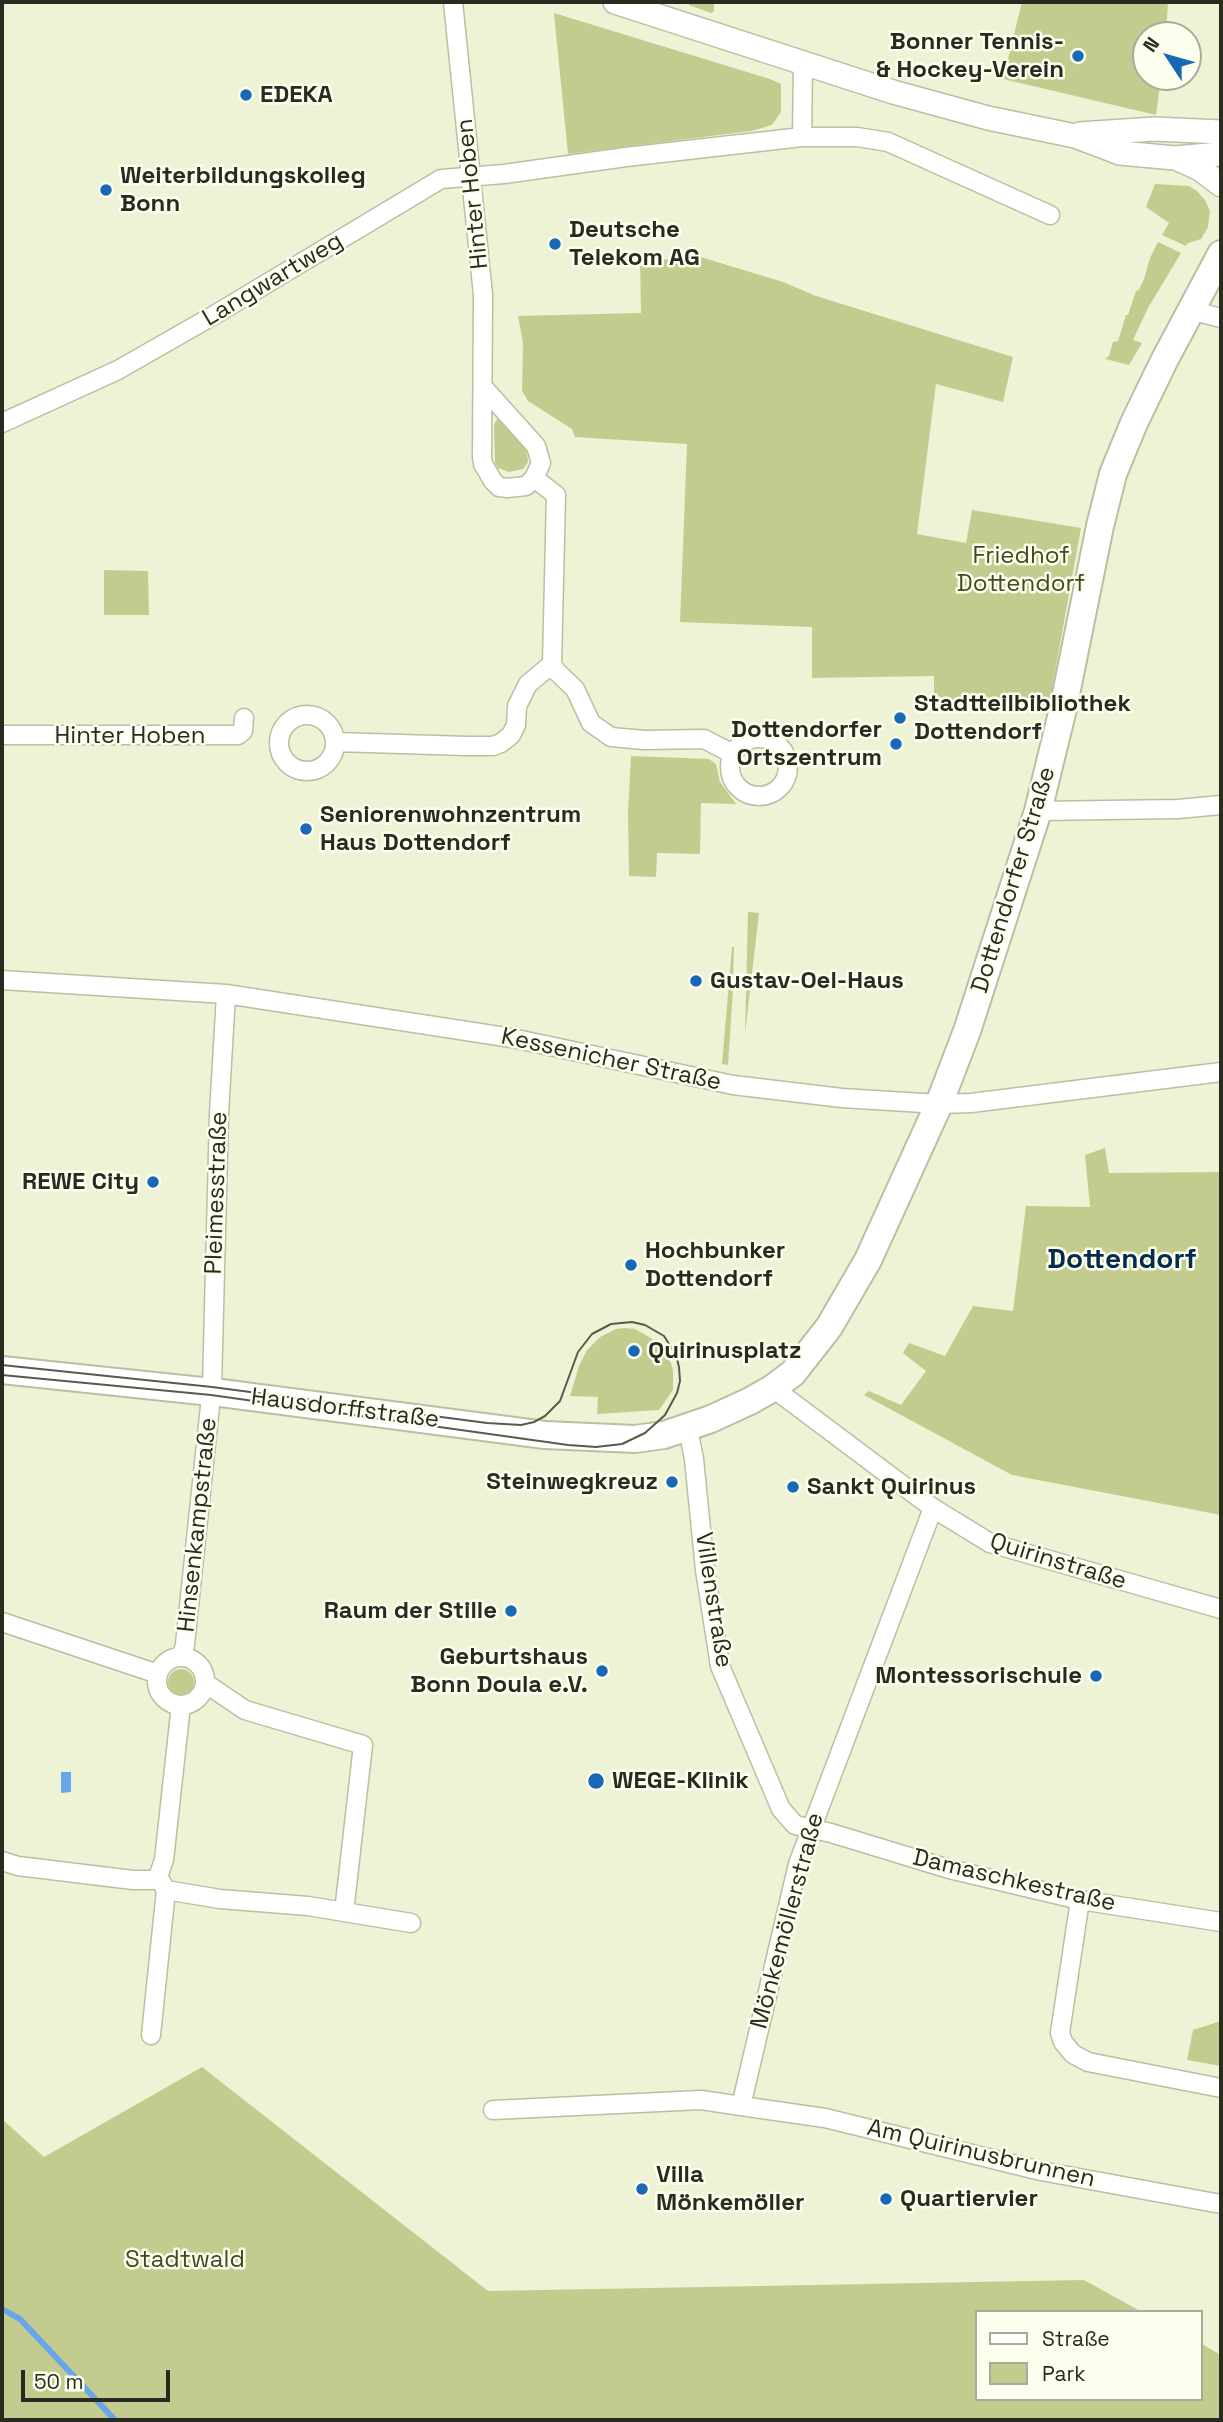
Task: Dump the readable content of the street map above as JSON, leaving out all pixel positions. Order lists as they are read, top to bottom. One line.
{"streets":{"main road":["Dottendorfer Straße","Hausdorffstraße"],"street":["Hinter Hoben","Langwartweg","Kessenicher Straße","Pleimesstraße","Hinsenkampstraße","Quirinstraße","Villenstraße","Damaschkestraße","Mönkemöllerstraße","Am Quirinusbrunnen"]},"crossings":[["Hinter Hoben","Langwartweg"],["Dottendorfer Straße","Kessenicher Straße"],["Dottendorfer Straße","Hausdorffstraße"],["Dottendorfer Straße","Quirinstraße"],["Dottendorfer Straße","Villenstraße"],["Kessenicher Straße","Pleimesstraße"],["Pleimesstraße","Hausdorffstraße"],["Pleimesstraße","Hinsenkampstraße"],["Hausdorffstraße","Hinsenkampstraße"],["Hausdorffstraße","Villenstraße"],["Quirinstraße","Mönkemöllerstraße"],["Villenstraße","Damaschkestraße"],["Villenstraße","Mönkemöllerstraße"],["Damaschkestraße","Mönkemöllerstraße"],["Mönkemöllerstraße","Am Quirinusbrunnen"]],"districts":["Dottendorf"],"parks":["Friedhof Dottendorf","Stadtwald"],"places":["Bonner Tennis- & Hockey-Verein","EDEKA","Weiterbildungskolleg Bonn","Deutsche Telekom AG","Stadtteilbibliothek Dottendorf","Dottendorfer Ortszentrum","Seniorenwohnzentrum Haus Dottendorf","Gustav-Oel-Haus","REWE City","Hochbunker Dottendorf","Quirinusplatz","Steinwegkreuz","Sankt Quirinus","Raum der Stille","Geburtshaus Bonn Doula e.V.","Montessorischule","WEGE-Klinik","Villa Mönkemöller","Quartiervier"],"legend":["Straße","Park"],"scale_bar":"50 m","north":"top left"}
